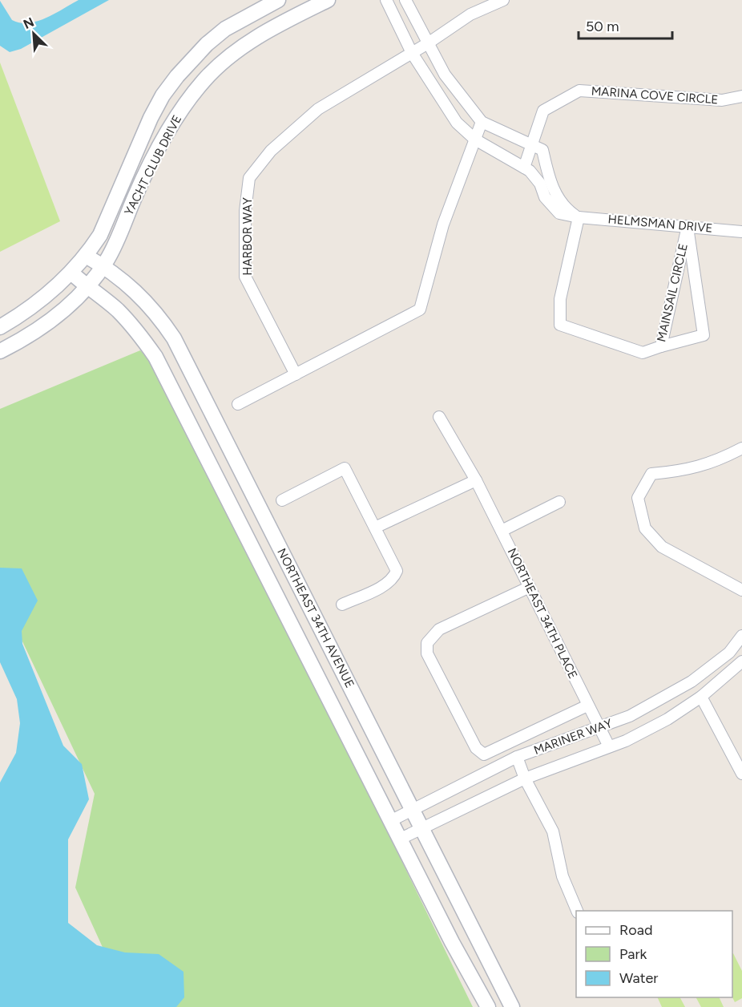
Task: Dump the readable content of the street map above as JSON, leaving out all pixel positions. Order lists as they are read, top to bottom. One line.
{"streets":{"street":["MARINA COVE CIRCLE","YACHT CLUB DRIVE","HELMSMAN DRIVE","HARBOR WAY","MAINSAIL CIRCLE","NORTHEAST 34TH PLACE","NORTHEAST 34TH AVENUE","MARINER WAY"]},"crossings":[["YACHT CLUB DRIVE","NORTHEAST 34TH AVENUE"],["HELMSMAN DRIVE","MAINSAIL CIRCLE"],["NORTHEAST 34TH PLACE","MARINER WAY"],["NORTHEAST 34TH AVENUE","MARINER WAY"]],"legend":["Road","Park","Water"],"scale_bar":"50 m","north":"top left"}
